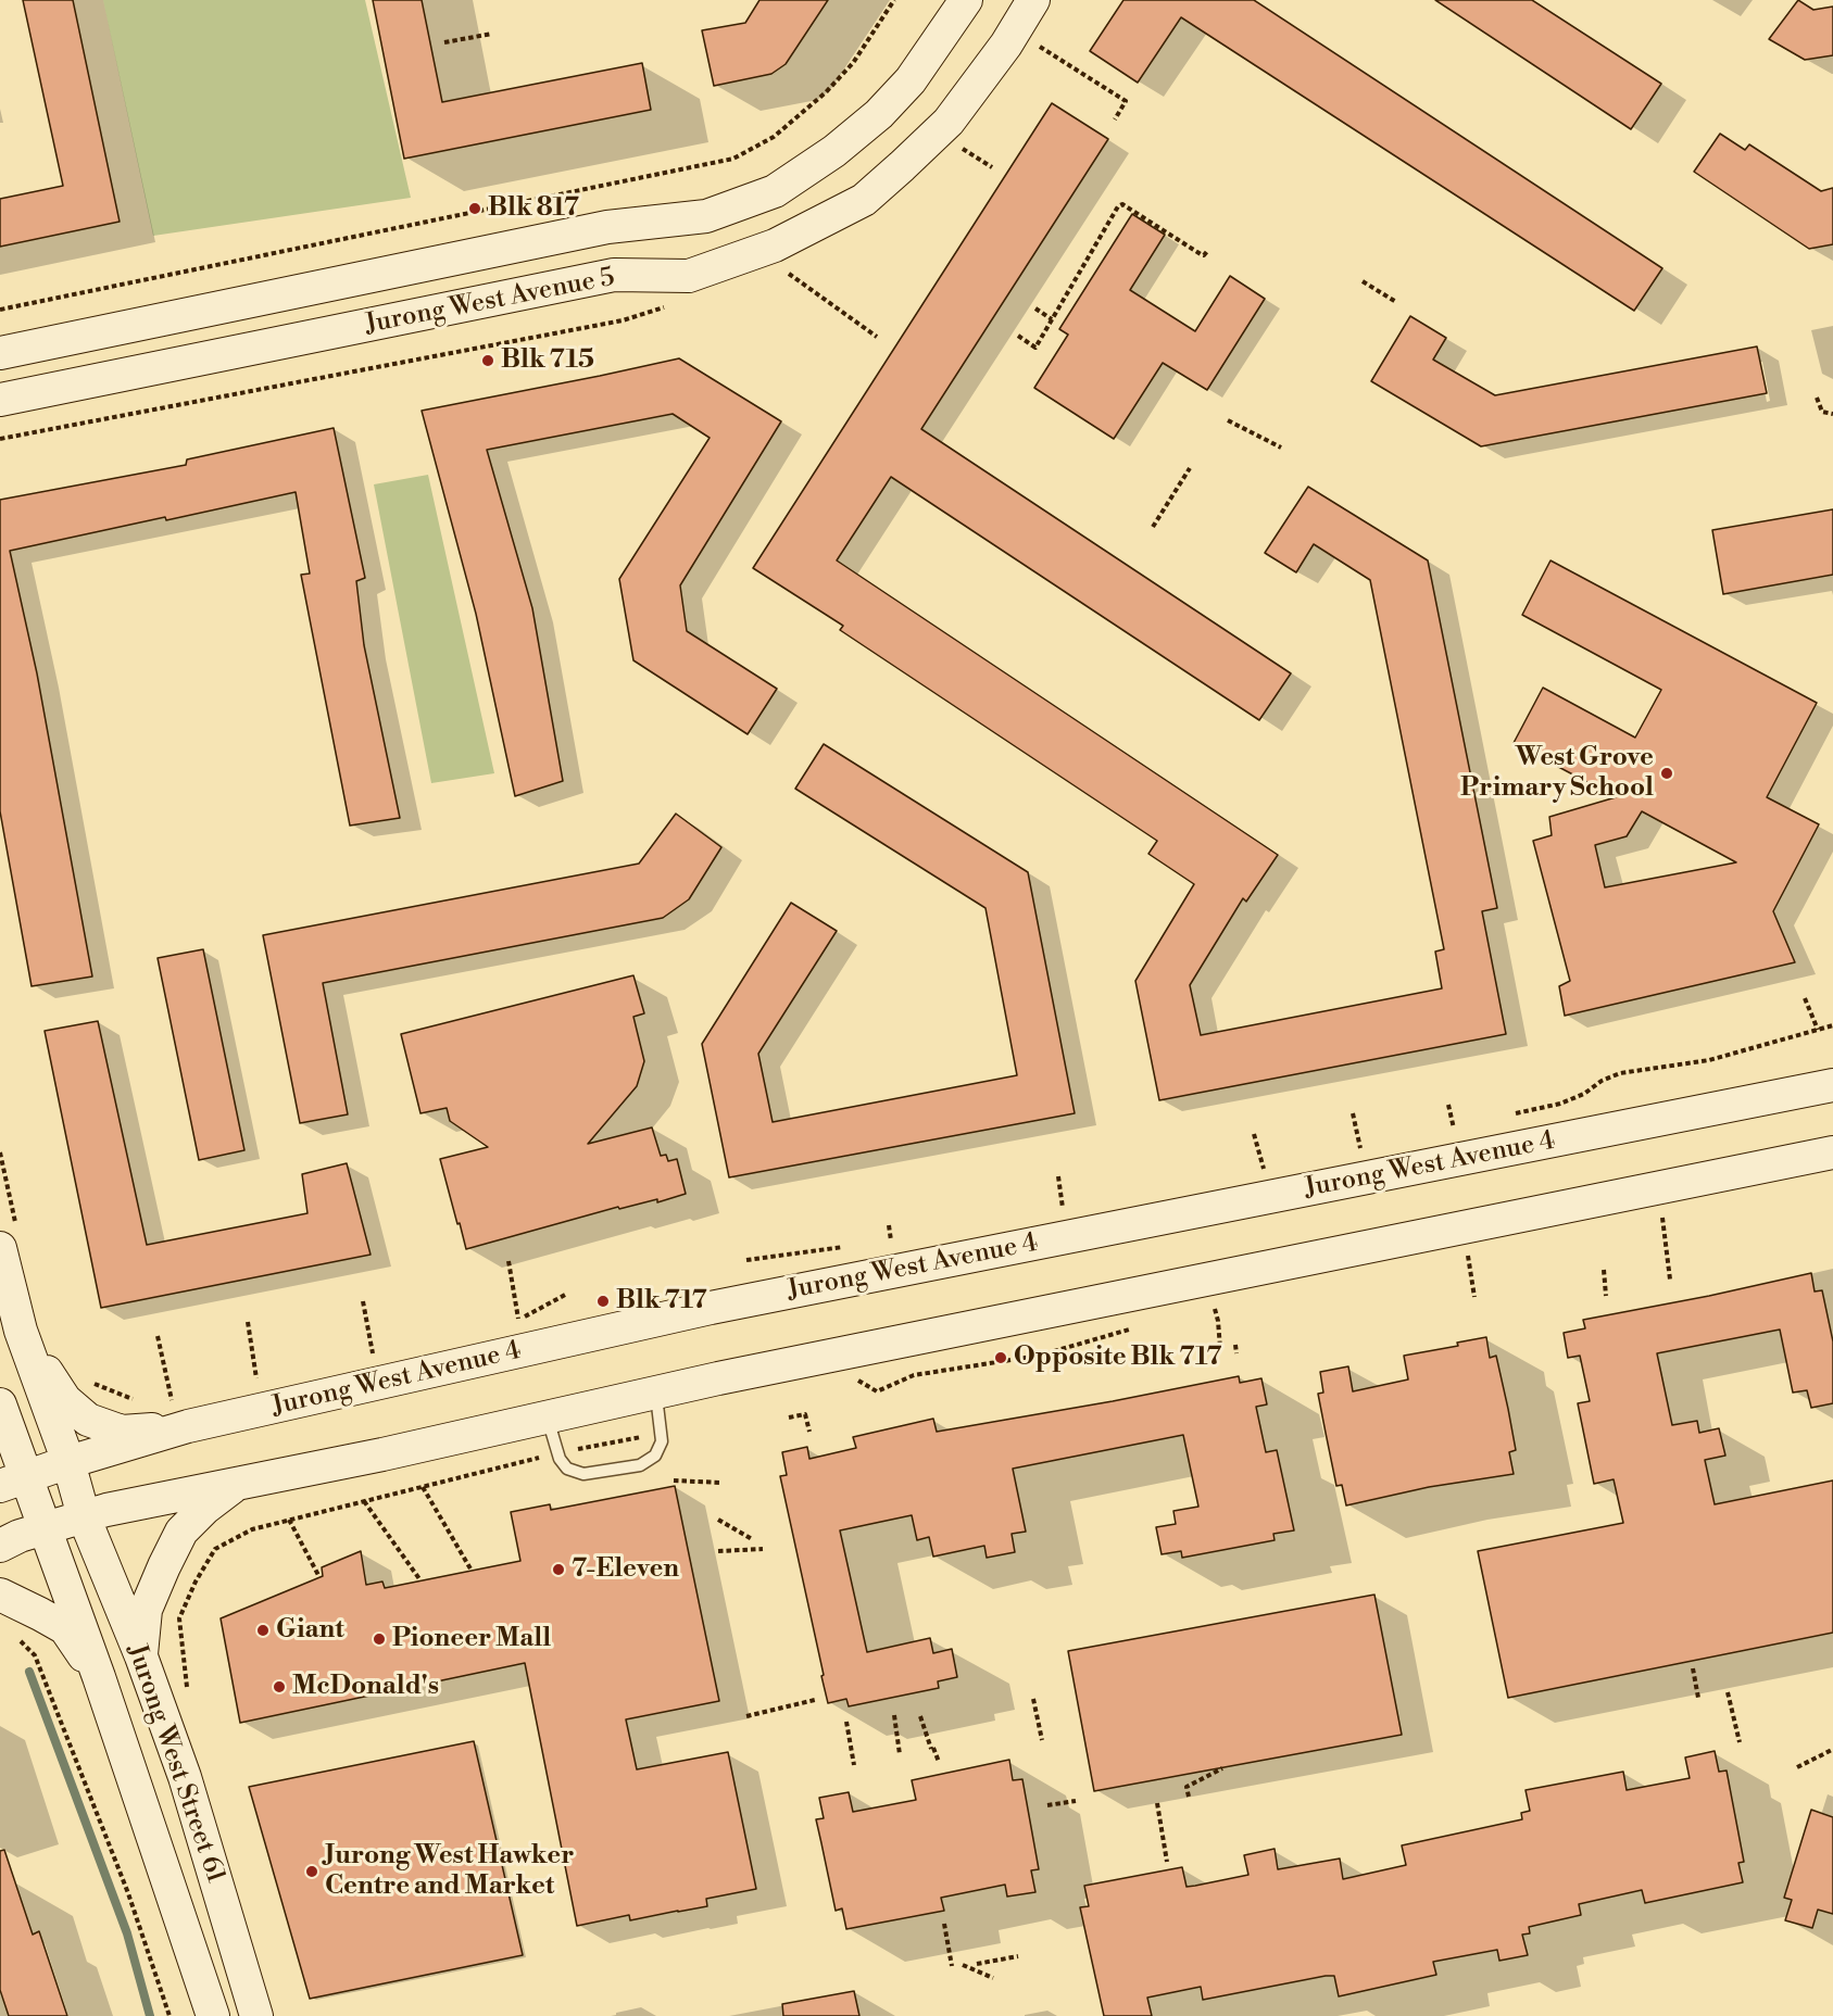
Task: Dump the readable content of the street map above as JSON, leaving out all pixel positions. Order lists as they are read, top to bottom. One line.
{"streets":{"main road":["Jurong West Avenue 5","Jurong West Avenue 4","Jurong West Street 61"]},"crossings":[["Jurong West Avenue 4","Jurong West Street 61"]],"places":["Blk 817","Blk 715","West Grove Primary School","Blk 717","Opposite Blk 717","7-Eleven","Giant","Pioneer Mall","McDonald's","Jurong West Hawker Centre and Market"]}
